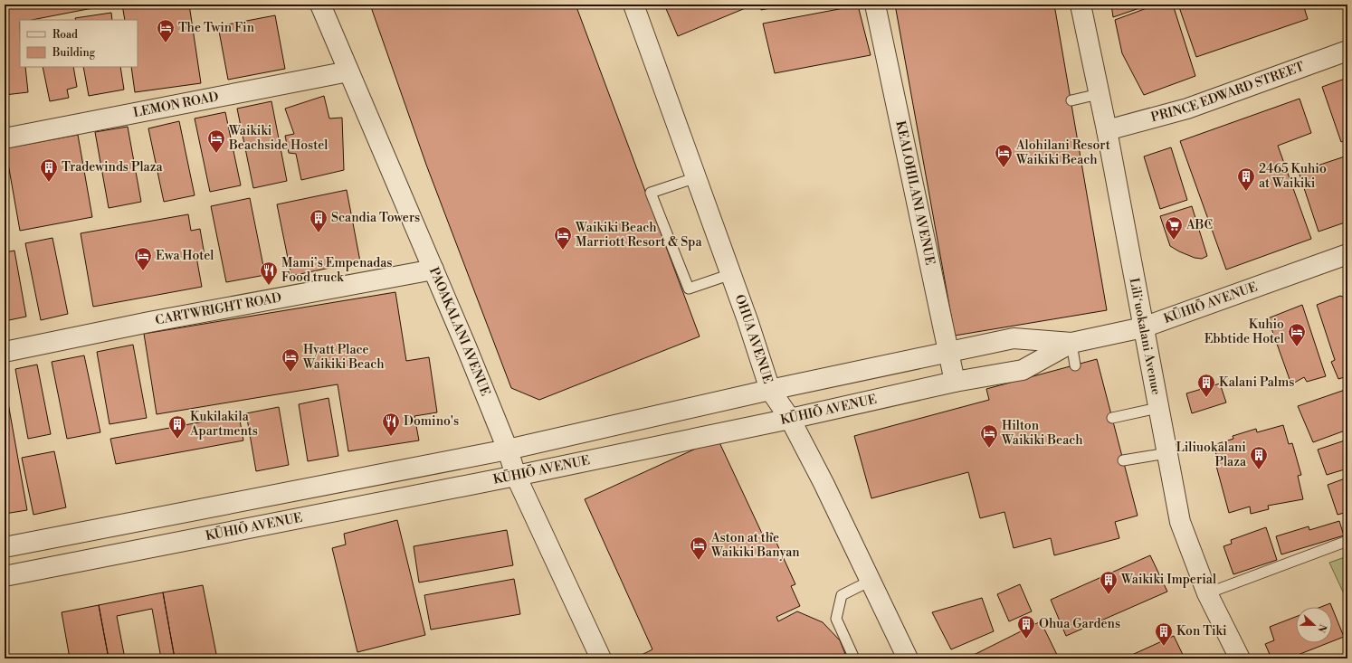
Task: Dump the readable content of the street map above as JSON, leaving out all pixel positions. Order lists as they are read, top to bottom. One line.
{"streets":{"street":["PRINCE EDWARD STREET","LEMON ROAD","KEALOHILANI AVENUE","KŪHIŌ AVENUE","CARTWRIGHT ROAD","PAOAKALANI AVENUE","Liliʻuokalani Avenue","OHUA AVENUE"]},"crossings":[["PRINCE EDWARD STREET","Liliʻuokalani Avenue"],["LEMON ROAD","PAOAKALANI AVENUE"],["KEALOHILANI AVENUE","KŪHIŌ AVENUE"],["KŪHIŌ AVENUE","PAOAKALANI AVENUE"],["KŪHIŌ AVENUE","Liliʻuokalani Avenue"],["KŪHIŌ AVENUE","OHUA AVENUE"],["CARTWRIGHT ROAD","PAOAKALANI AVENUE"]],"places":{"hotel":["The Twin Fin","Waikiki Beachside Hostel","Alohilani Resort Waikiki Beach","Waikiki Beach Marriott Resort & Spa","Ewa Hotel","Kuhio Ebbtide Hotel","Hyatt Place Waikiki Beach","Hilton Waikiki Beach","Aston at the Waikiki Banyan"],"building":["Tradewinds Plaza","2465 Kuhio at Waikiki","Scandia Towers","Kalani Palms","Kukilakila Apartments","Liliuokalani Plaza","Waikiki Imperial","Ohua Gardens","Kon Tiki"],"supermarket":["ABC"],"restaurant":["Mami’s Empenadas Food truck","Domino's"]},"legend":["Road","Building"],"north":"right"}
